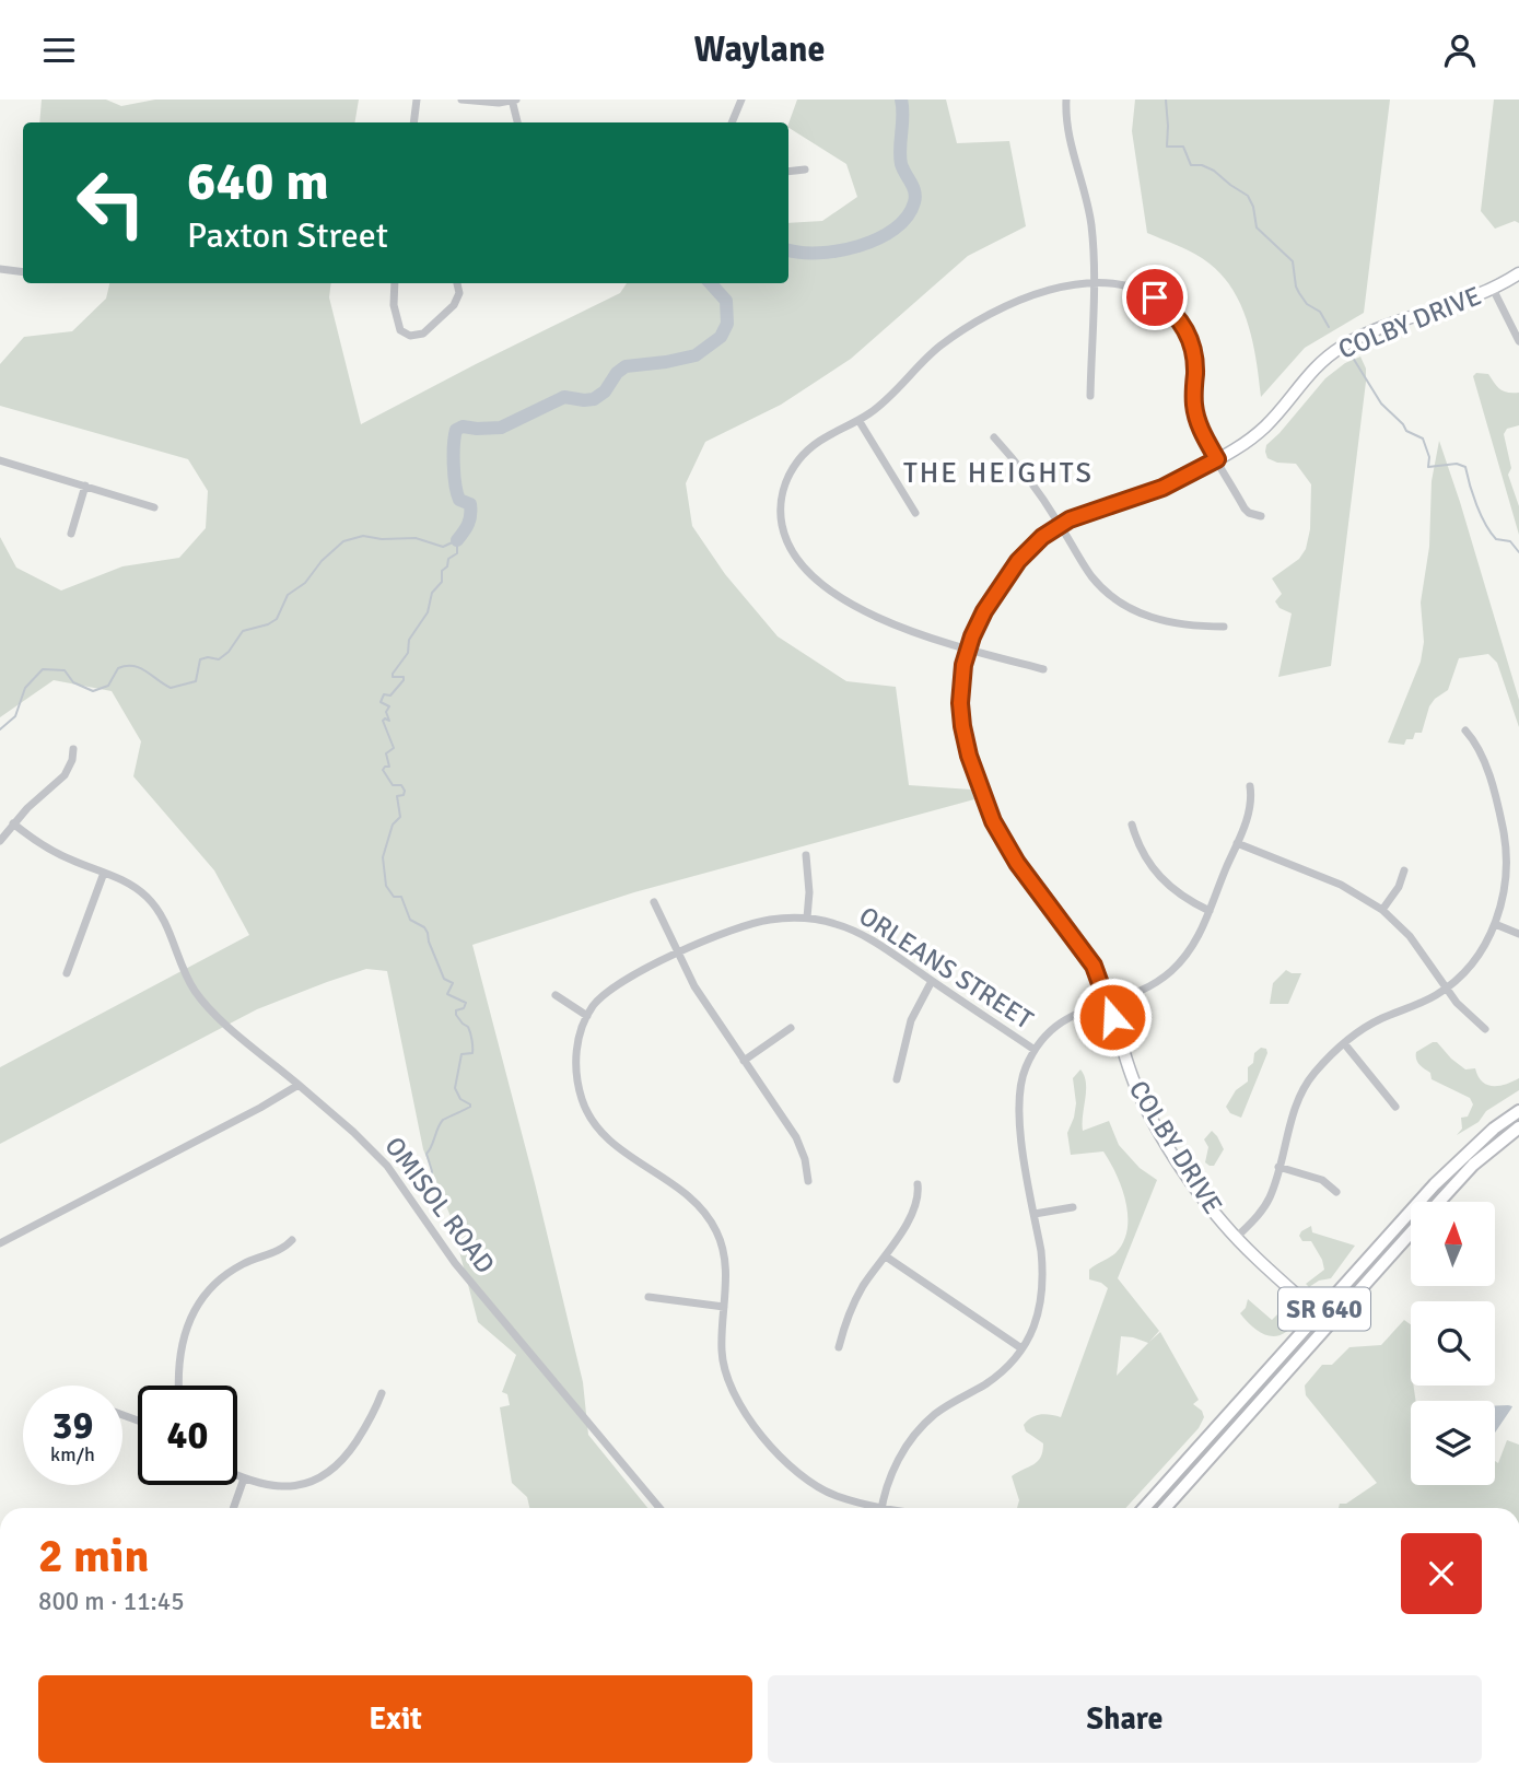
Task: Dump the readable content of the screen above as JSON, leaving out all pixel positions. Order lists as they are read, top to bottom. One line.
{"streets":{"main road":["SR 640"],"street":["COLBY DRIVE","ORLEANS STREET","OMISOL ROAD"]},"crossings":[["COLBY DRIVE","SR 640"]],"districts":["THE HEIGHTS"],"north":"top","page":{"header":"Waylane","turn":["640 m","Paxton Street"],"speed":"39 km/h","limit":"40","heading":["2 min","800 m · 11:45"],"buttons":["Exit","Share"]}}
